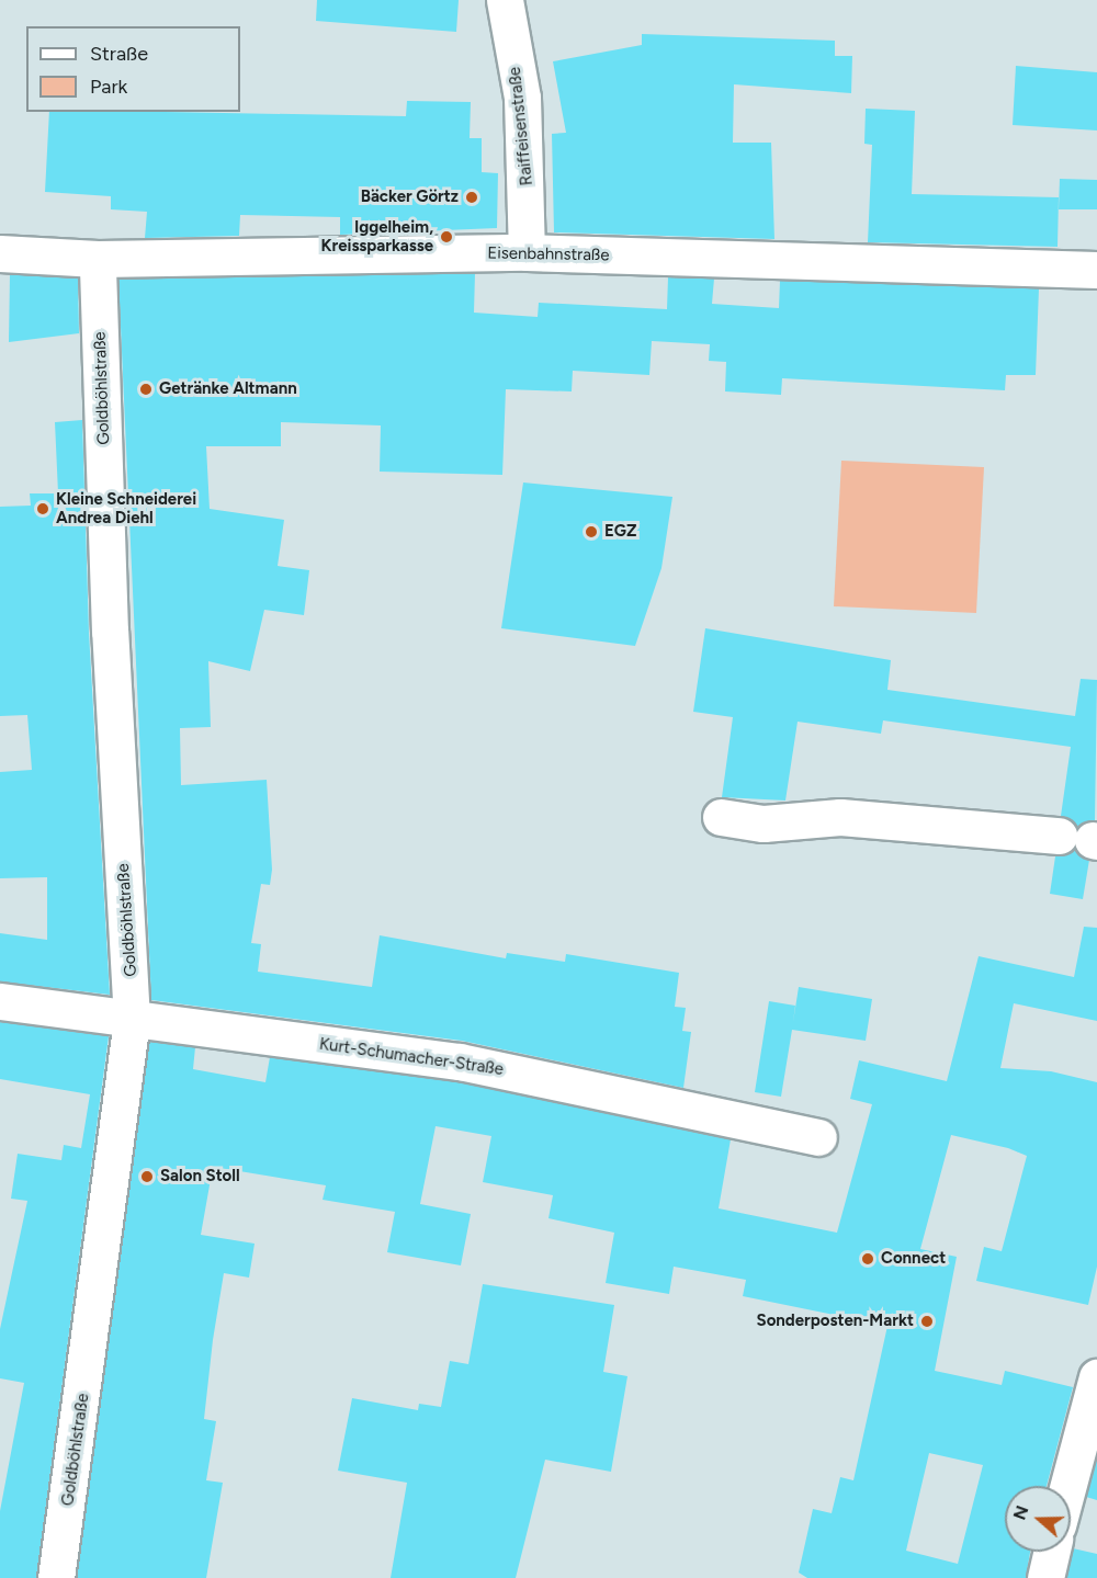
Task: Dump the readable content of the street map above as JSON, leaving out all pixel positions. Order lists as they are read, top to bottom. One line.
{"streets":{"street":["Raiffeisenstraße","Eisenbahnstraße","Goldböhlstraße","Kurt-Schumacher-Straße"]},"crossings":[["Raiffeisenstraße","Eisenbahnstraße"],["Eisenbahnstraße","Goldböhlstraße"],["Goldböhlstraße","Kurt-Schumacher-Straße"]],"places":["Bäcker Görtz","Iggelheim, Kreissparkasse","Getränke Altmann","Kleine Schneiderei Andrea Diehl","EGZ","Salon Stoll","Connect","Sonderposten-Markt"],"legend":["Straße","Park"],"north":"left"}
